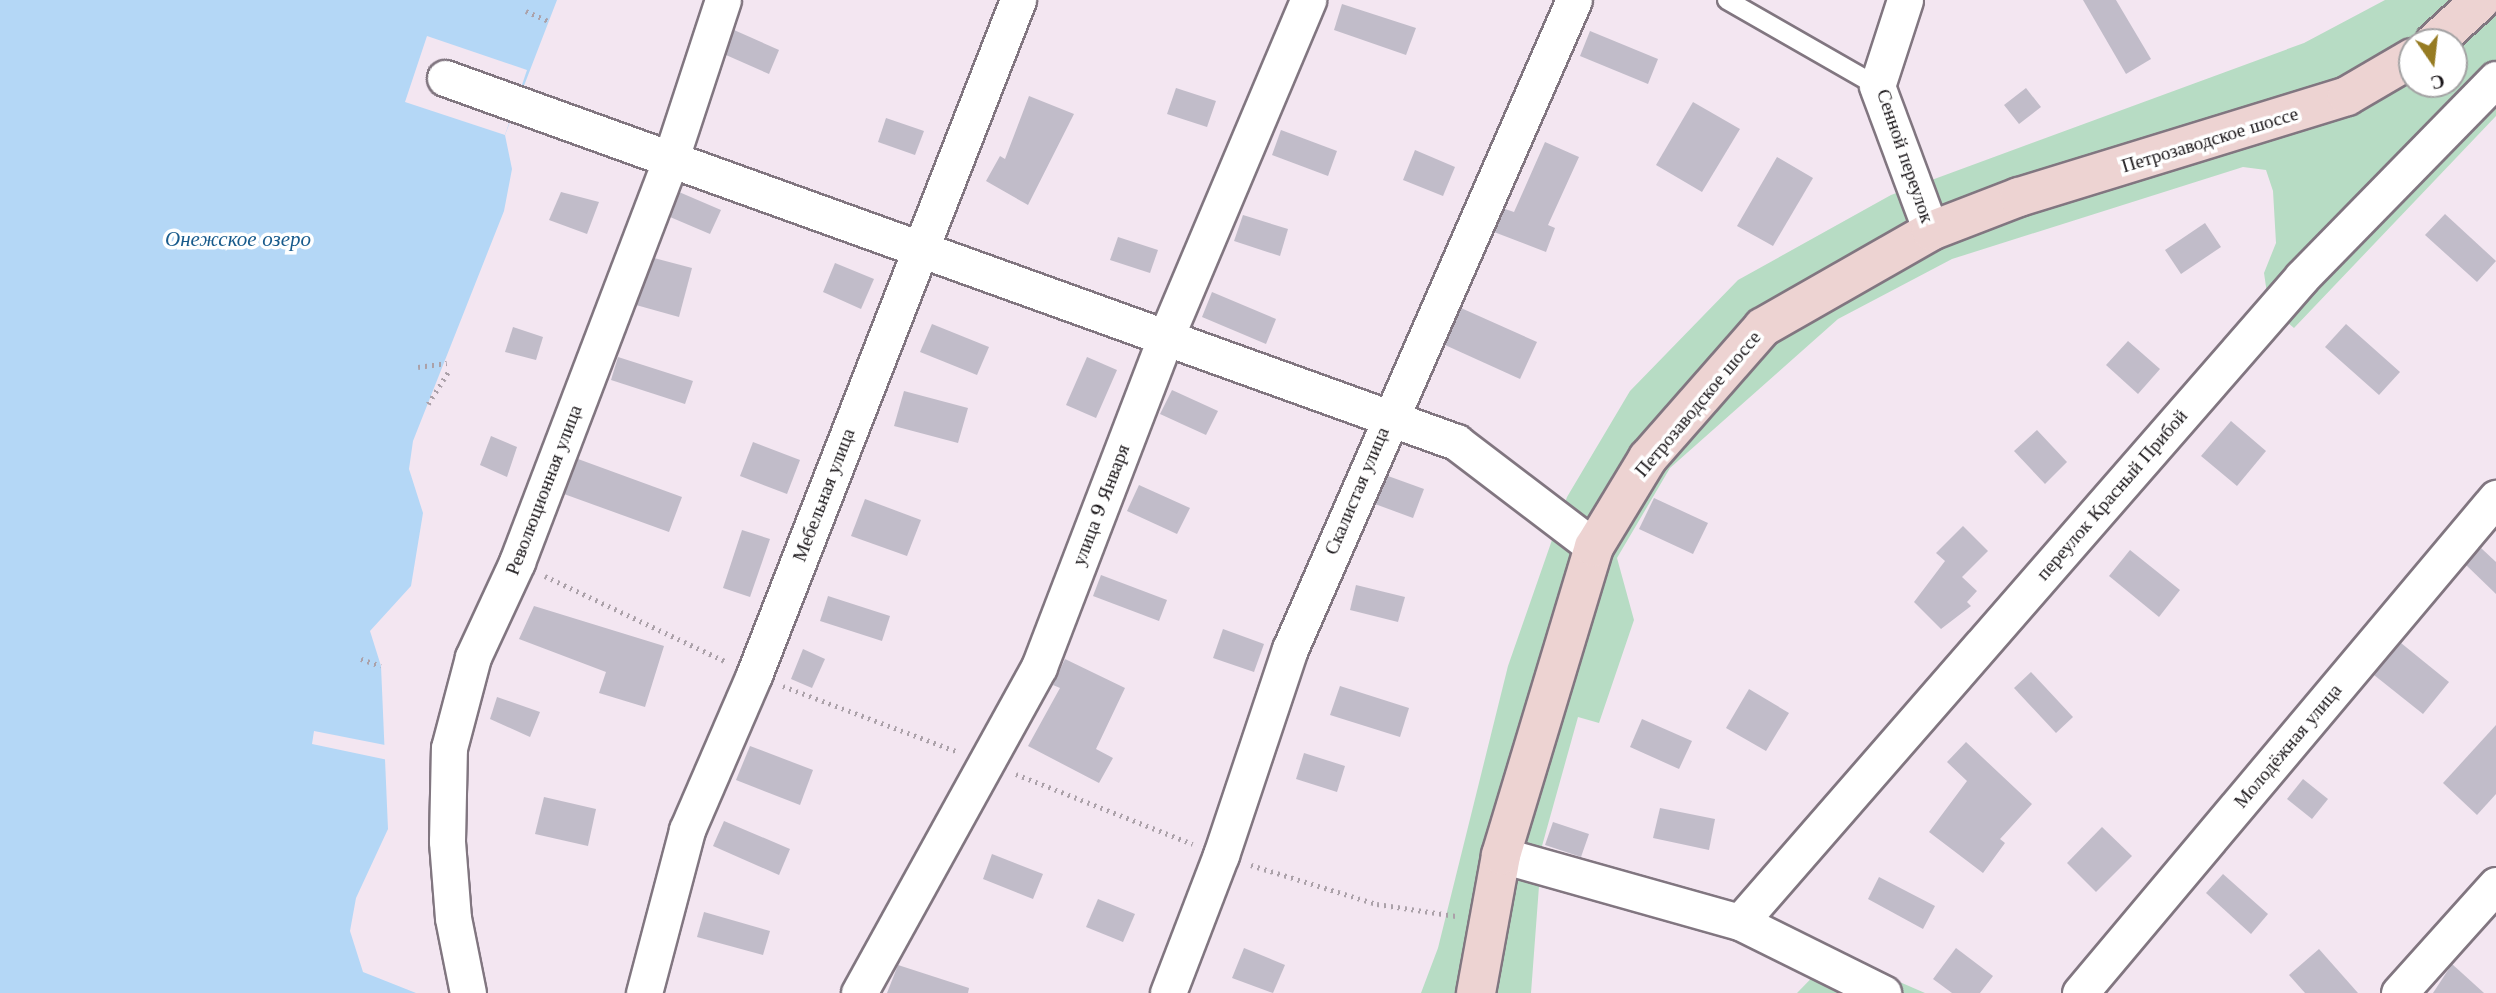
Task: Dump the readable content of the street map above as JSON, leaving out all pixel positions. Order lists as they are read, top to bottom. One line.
{"streets":{"main road":["Петрозаводское шоссе"],"street":["Сенной переулок","Революционная улица","Скалистая улица","Мебельная улица","переулок Красный Прибой","улица 9 Января","Молодёжная улица"]},"crossings":[["Петрозаводское шоссе","Сенной переулок"]],"water":["Онежское озеро"],"north":"bottom"}
